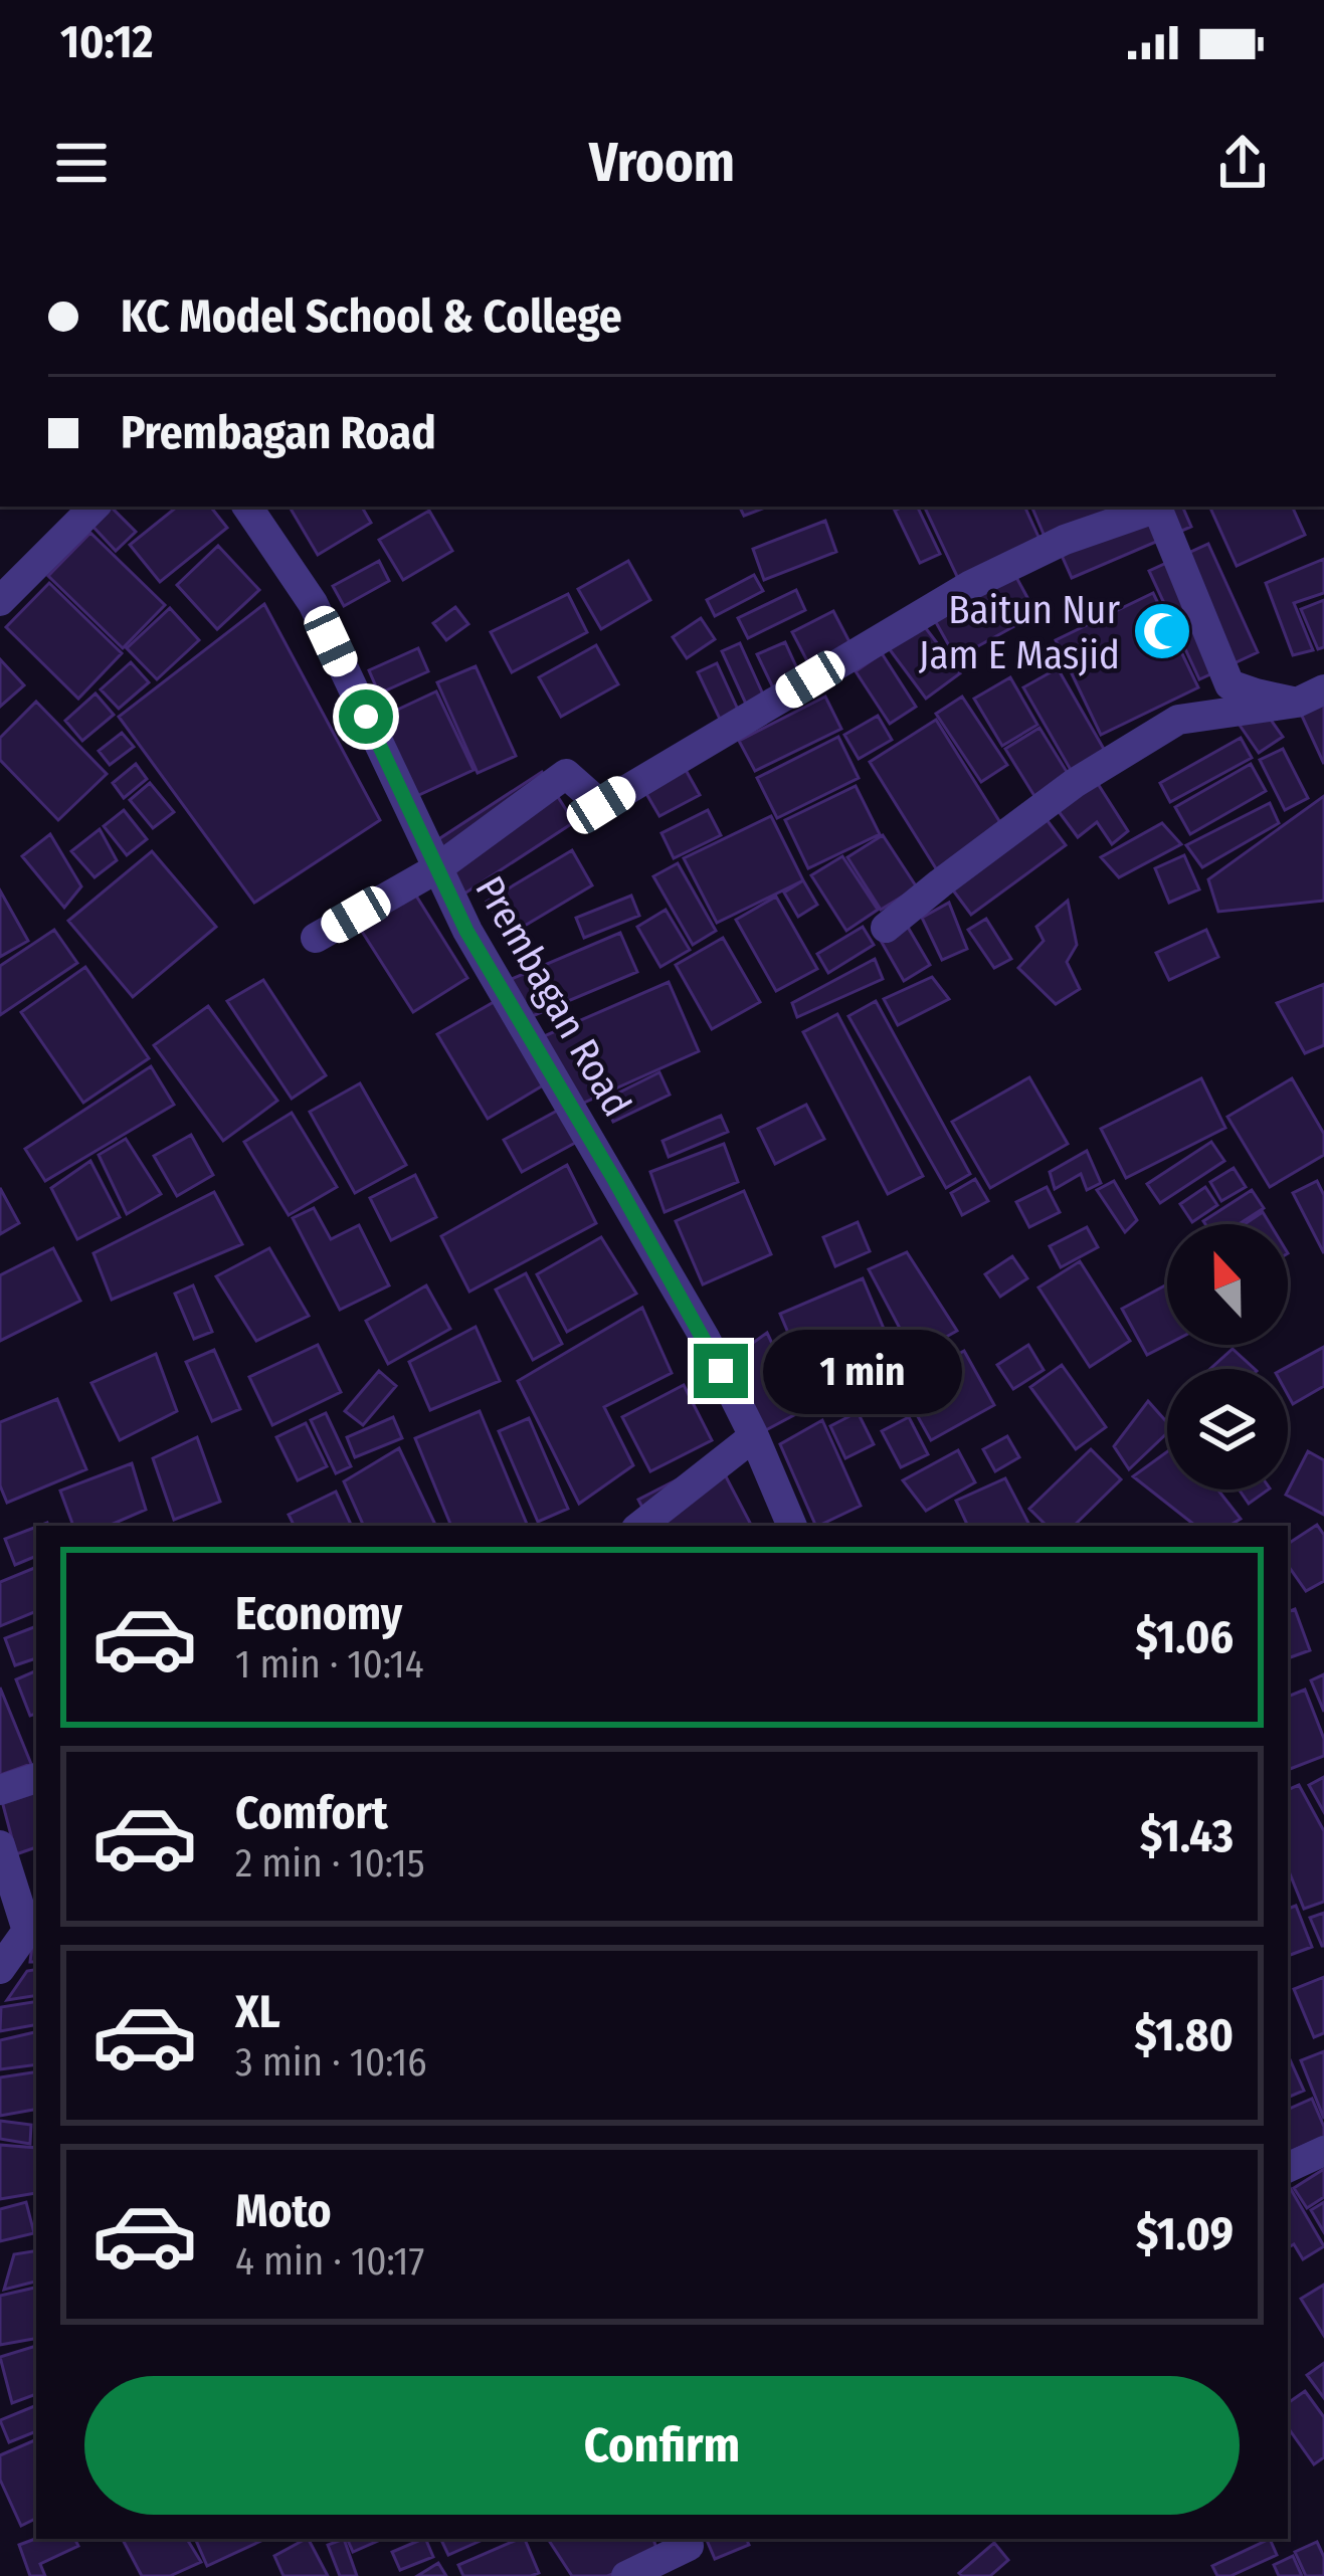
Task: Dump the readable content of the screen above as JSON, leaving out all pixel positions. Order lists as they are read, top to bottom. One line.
{"streets":{"street":["Prembagan Road"]},"places":{"mosque":["Baitun Nur Jam E Masjid"]},"north":"top","page":{"status":"10:12","header":"Vroom","banner":["KC Model School & College","Prembagan Road"],"bubble":"1 min","list":[{"name":"Economy","note":"1 min · 10:14","value":"$1.06"},{"name":"Comfort","note":"2 min · 10:15","value":"$1.43"},{"name":"XL","note":"3 min · 10:16","value":"$1.80"},{"name":"Moto","note":"4 min · 10:17","value":"$1.09"}],"buttons":"Confirm"}}
